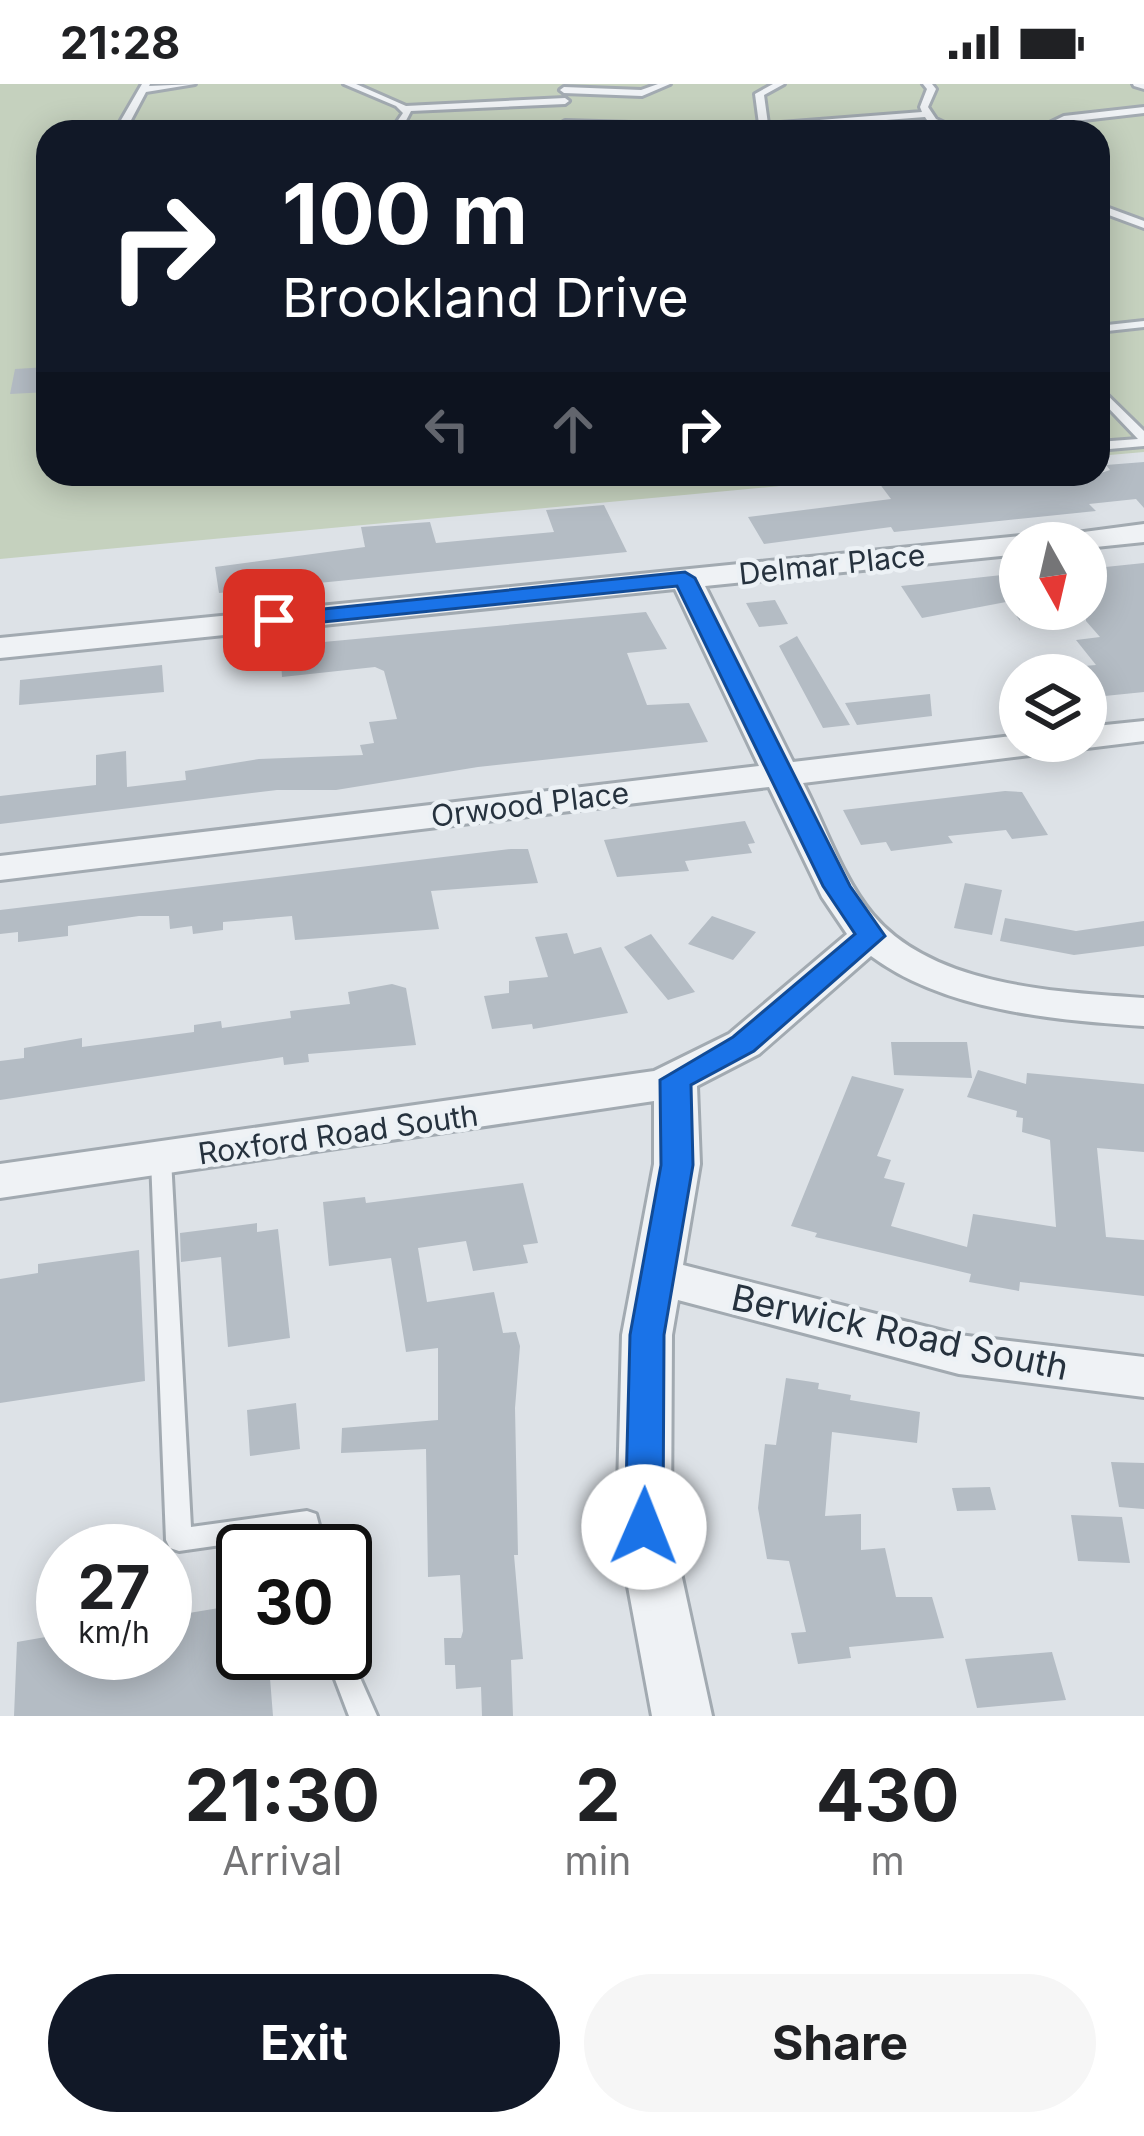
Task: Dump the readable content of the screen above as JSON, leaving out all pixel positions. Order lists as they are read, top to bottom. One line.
{"streets":{"street":["Delmar Place","Orwood Place","Roxford Road South","Berwick Road South"]},"north":"bottom","page":{"status":"21:28","turn":["100 m","Brookland Drive"],"speed":"27 km/h","limit":"30","eta":["21:30","Arrival","2","min","430","m"],"buttons":["Exit","Share"]}}
